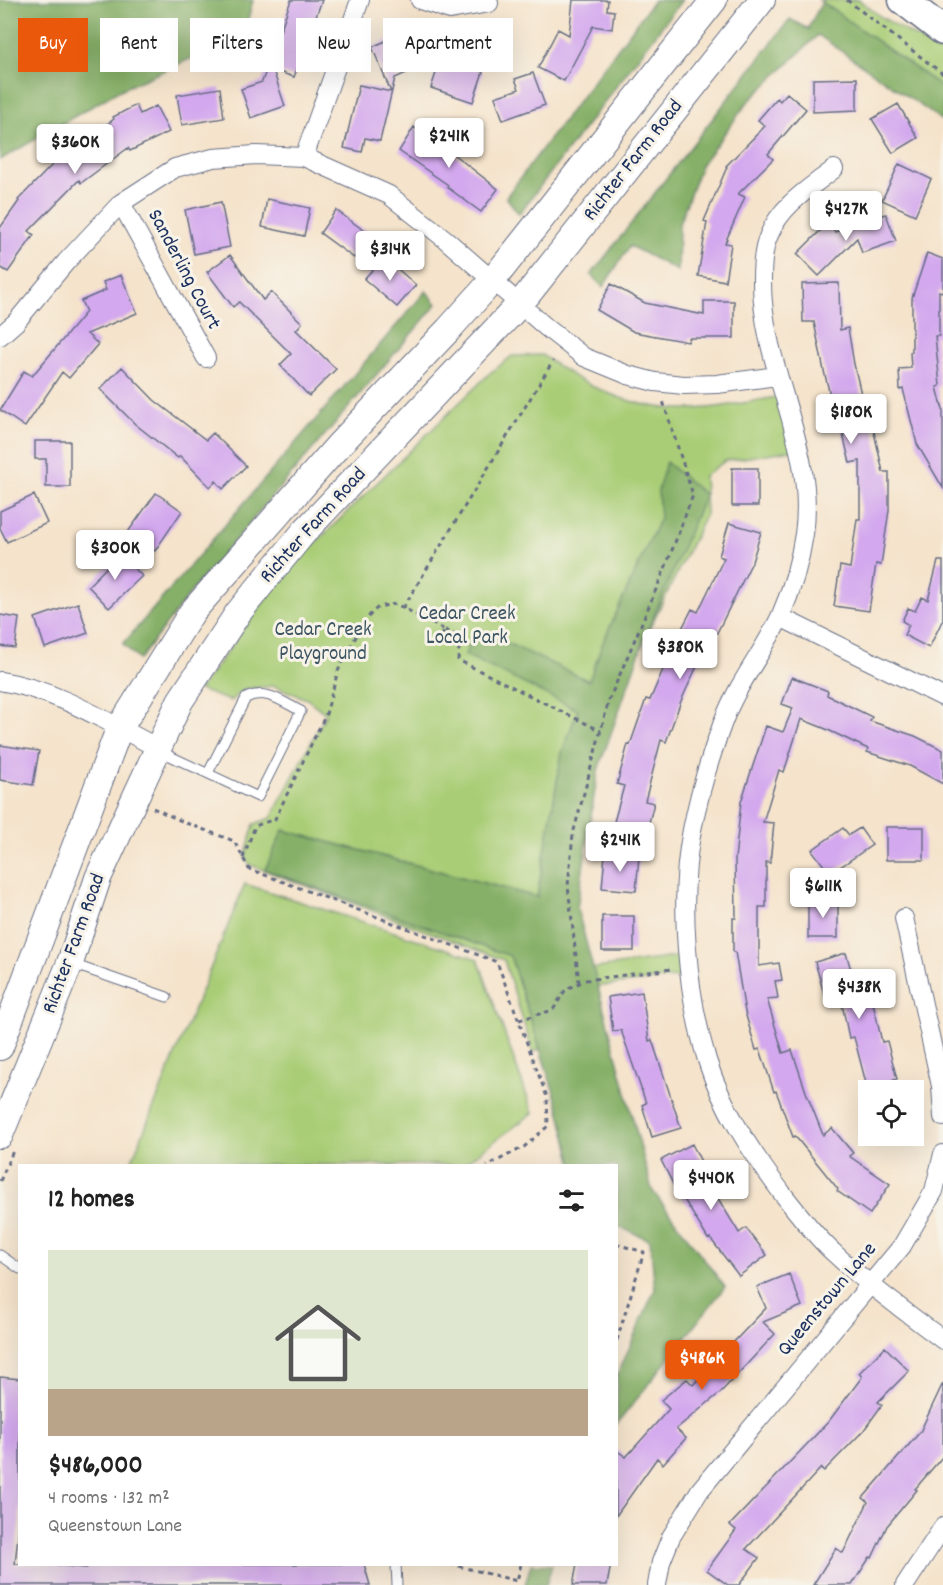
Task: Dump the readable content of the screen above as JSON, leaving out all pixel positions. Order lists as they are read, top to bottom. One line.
{"streets":{"main road":["Richter Farm Road"],"street":["Sanderling Court","Queenstown Lane"]},"parks":["Cedar Creek Local Park","Cedar Creek Playground"],"page":{"chip":["Buy","Rent","Filters","New","Apartment"],"price":["$241K","$360K","$427K","$314K","$180K","$300K","$380K","$241K","$611K","$438K","$440K","$486K"],"heading":"12 homes","list":[{"name":"$486,000","note":"4 rooms · 132 m² · Queenstown Lane"}]}}
